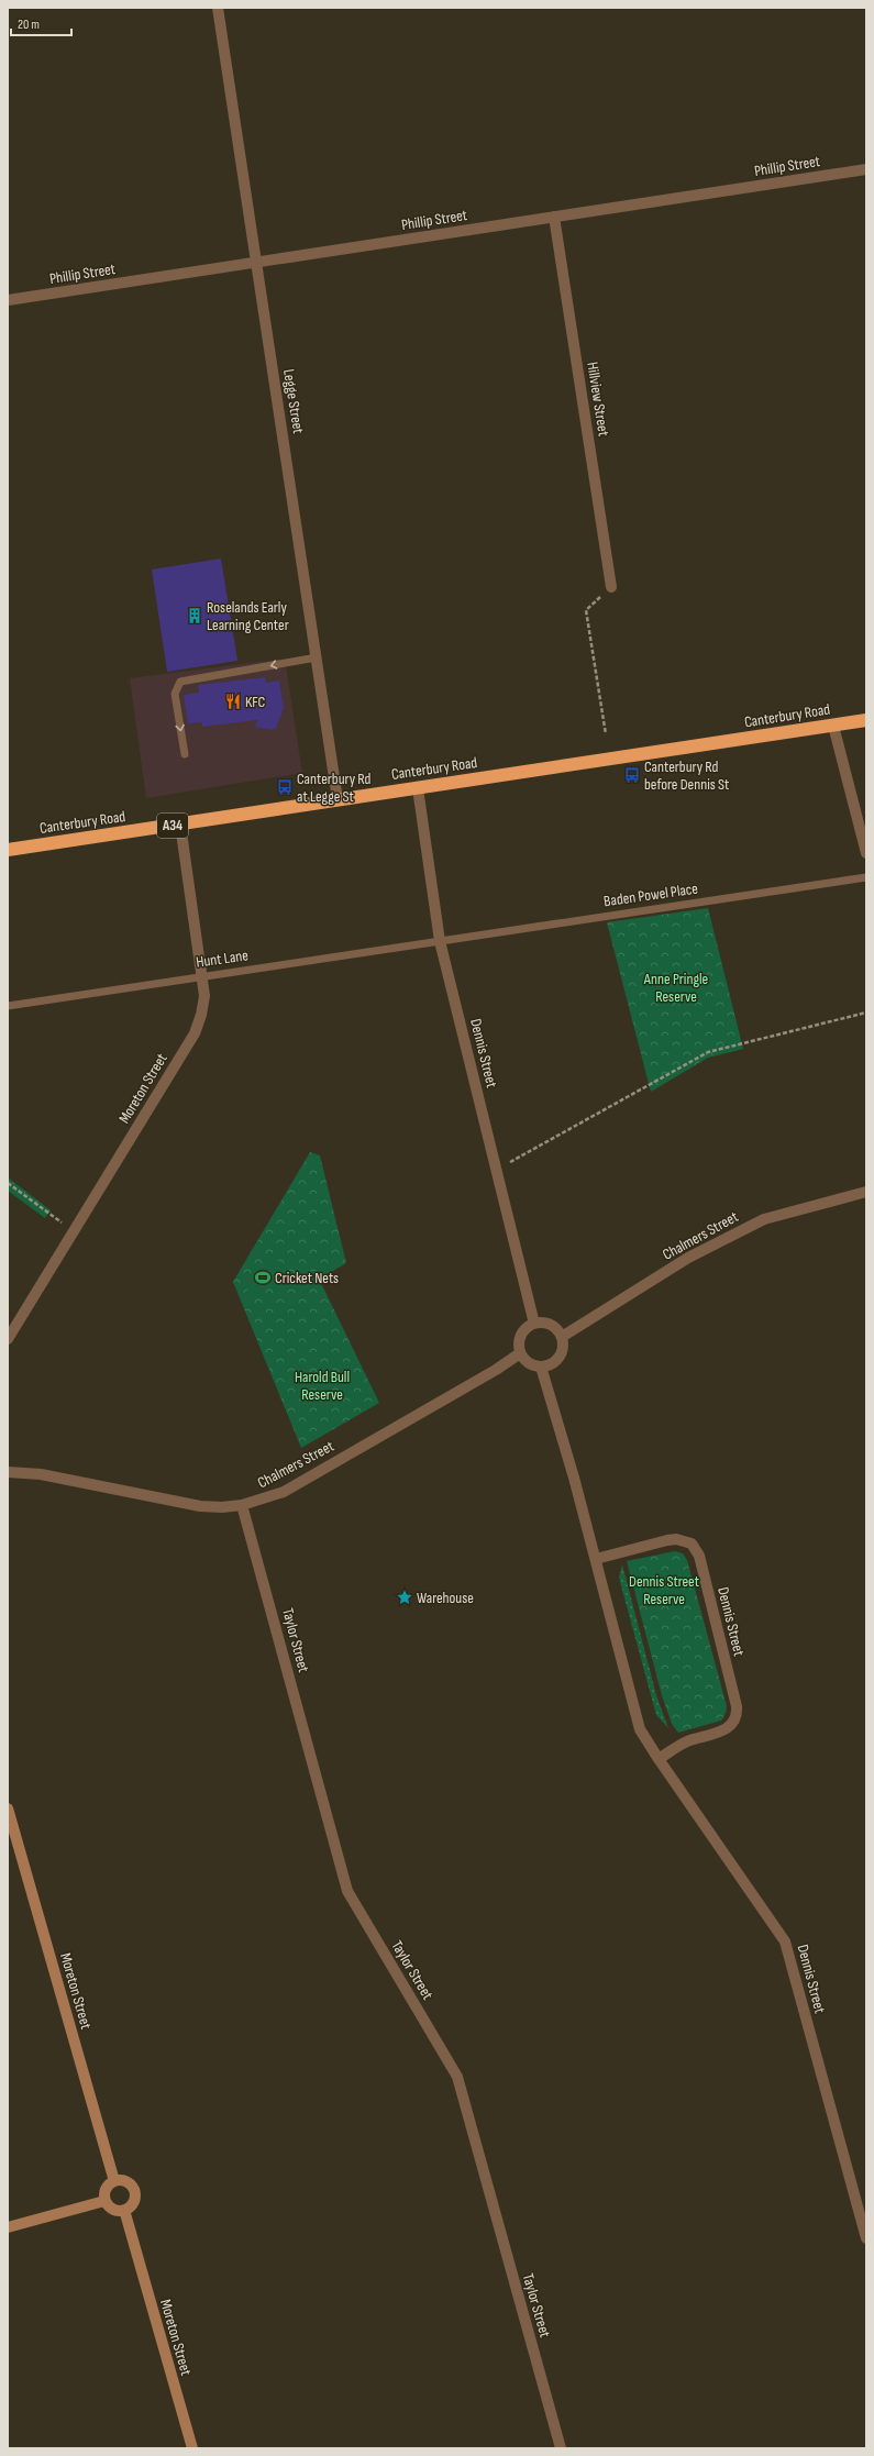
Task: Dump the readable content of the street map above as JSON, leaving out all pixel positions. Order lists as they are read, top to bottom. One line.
{"streets":{"highway":["Canterbury Road","A34"],"main road":["Moreton Street"],"street":["Phillip Street","Hillview Street","Legge Street","Dennis Street","Chalmers Street","Taylor Street"],"lane":["Baden Powel Place","Hunt Lane"]},"crossings":[["Phillip Street","Hillview Street"],["Phillip Street","Legge Street"],["Legge Street","Canterbury Road"],["Canterbury Road","Dennis Street"],["Canterbury Road","Moreton Street"],["Baden Powel Place","Hunt Lane"],["Baden Powel Place","Dennis Street"],["Hunt Lane","Dennis Street"],["Hunt Lane","Moreton Street"],["Dennis Street","Chalmers Street"],["Chalmers Street","Taylor Street"]],"parks":["Anne Pringle Reserve","Harold Bull Reserve","Dennis Street Reserve"],"places":{"building":["Roselands Early Learning Center"],"restaurant":["KFC"],"bus stop":["Canterbury Rd before Dennis St","Canterbury Rd at Legge St"],"sports":["Cricket Nets"],"place":["Warehouse"]},"scale_bar":"20 m"}
